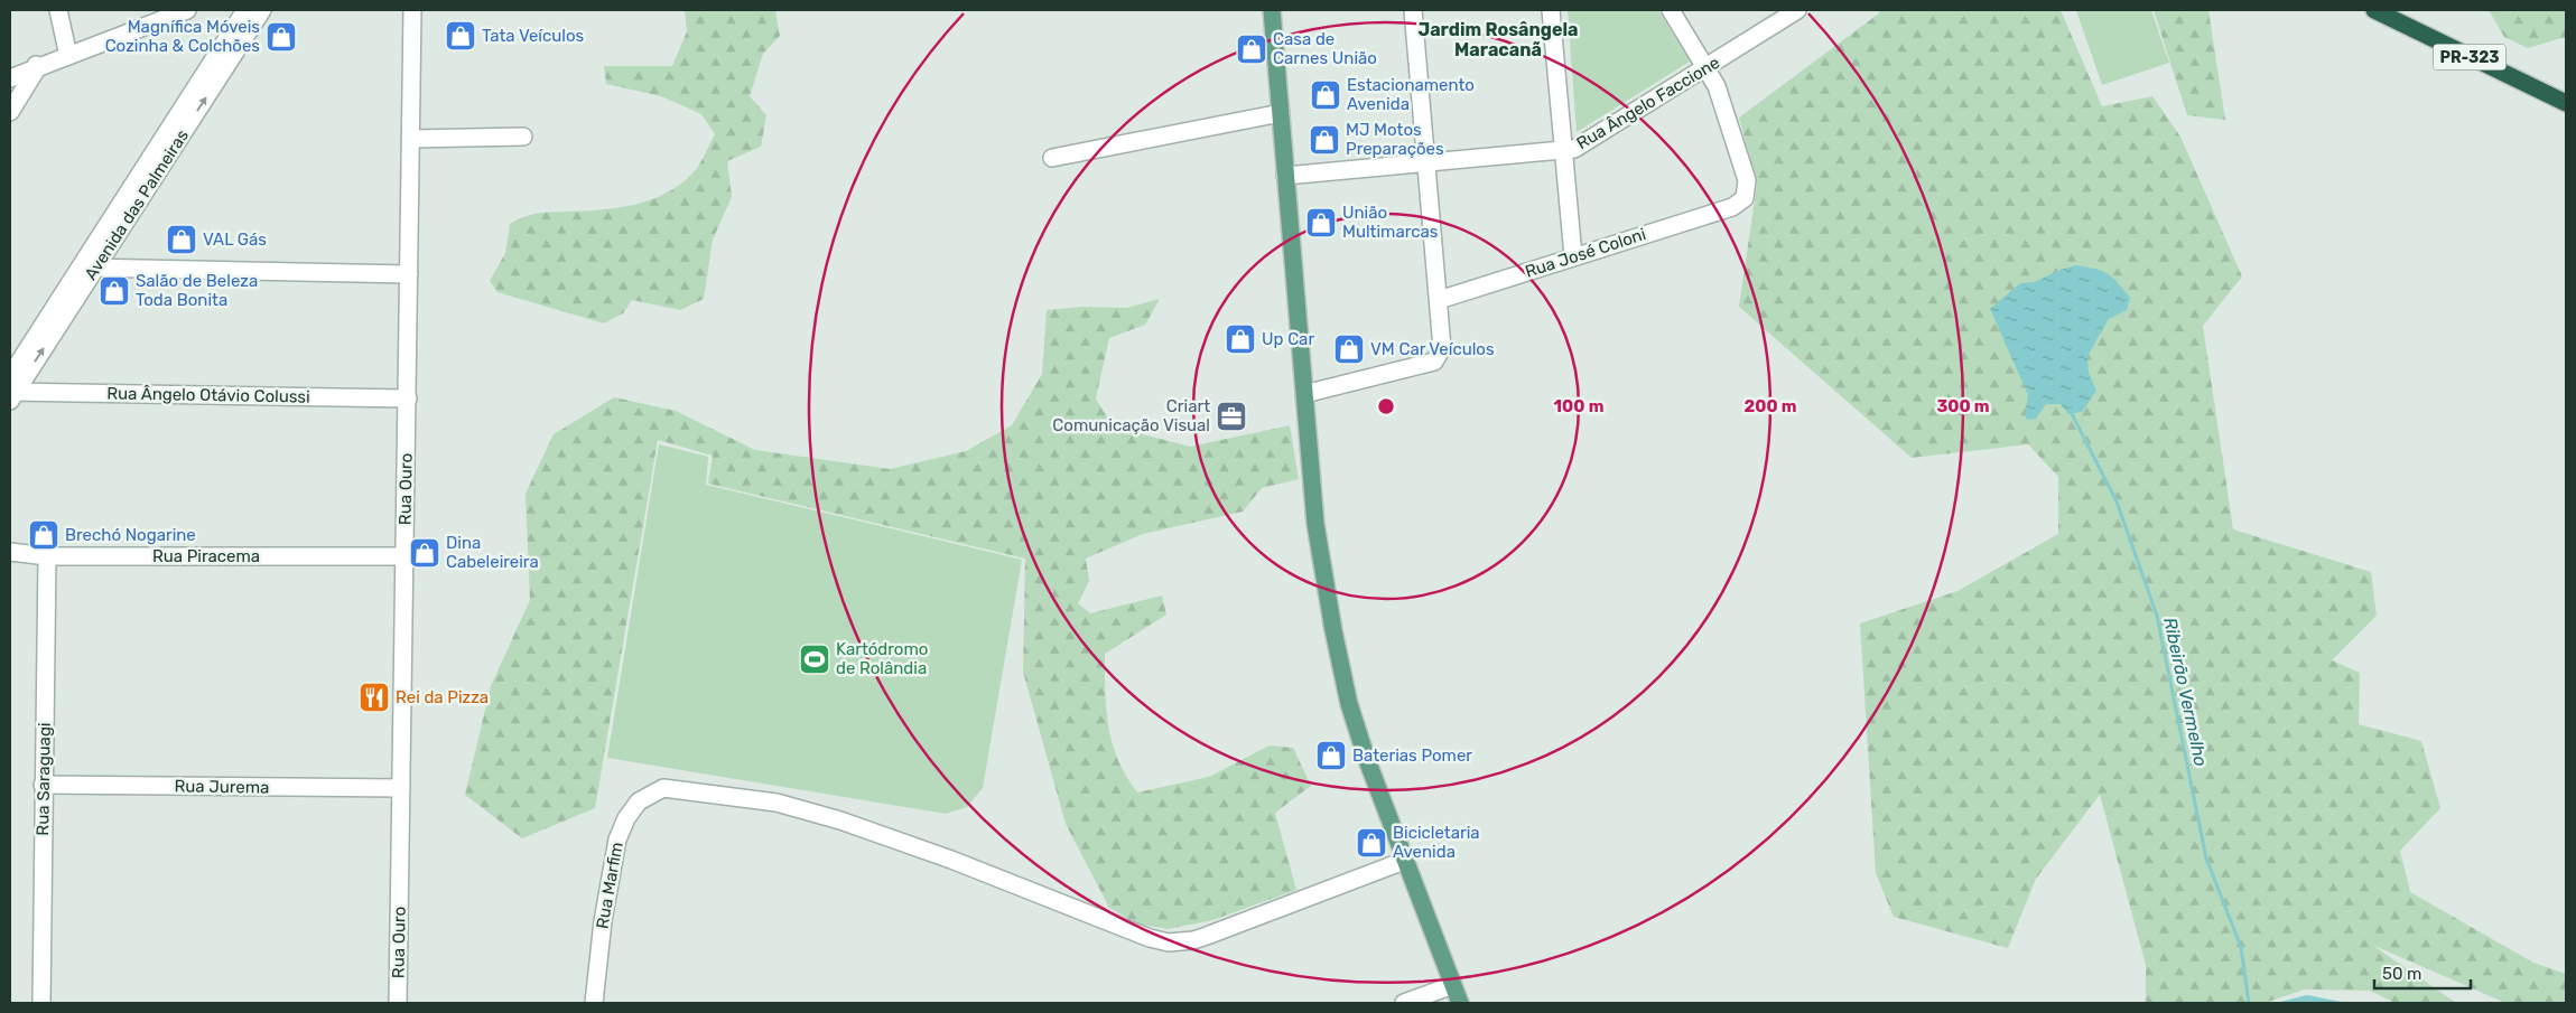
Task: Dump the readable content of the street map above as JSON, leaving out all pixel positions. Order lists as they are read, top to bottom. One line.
{"streets":{"highway":["PR-323"],"street":["Rua Ângelo Faccione","Avenida das Palmeiras","Rua José Coloni","Rua Ângelo Otávio Colussi","Rua Ouro","Rua Piracema","Rua Saraguagi","Rua Jurema","Rua Marfim"]},"crossings":[["Rua Ângelo Faccione","Rua José Coloni"],["Avenida das Palmeiras","Rua Ângelo Otávio Colussi"],["Rua Ângelo Otávio Colussi","Rua Ouro"],["Rua Ouro","Rua Piracema"],["Rua Ouro","Rua Jurema"],["Rua Piracema","Rua Saraguagi"],["Rua Saraguagi","Rua Jurema"]],"districts":["Jardim Rosângela Maracanã"],"water":["Ribeirão Vermelho"],"places":{"shop":["Tata Veículos","Magnífica Móveis Cozinha & Colchões","Casa de Carnes União","Estacionamento Avenida","MJ Motos Preparações","União Multimarcas","VAL Gás","Salão de Beleza Toda Bonita","Up Car","VM Car Veículos","Brechó Nogarine","Dina Cabeleireira","Baterias Pomer","Bicicletaria Avenida"],"office":["Criart Comunicação Visual"],"sports":["Kartódromo de Rolândia"],"restaurant":["Rei da Pizza"]},"scale_bar":"50 m","rings":["100 m","200 m","300 m"]}
